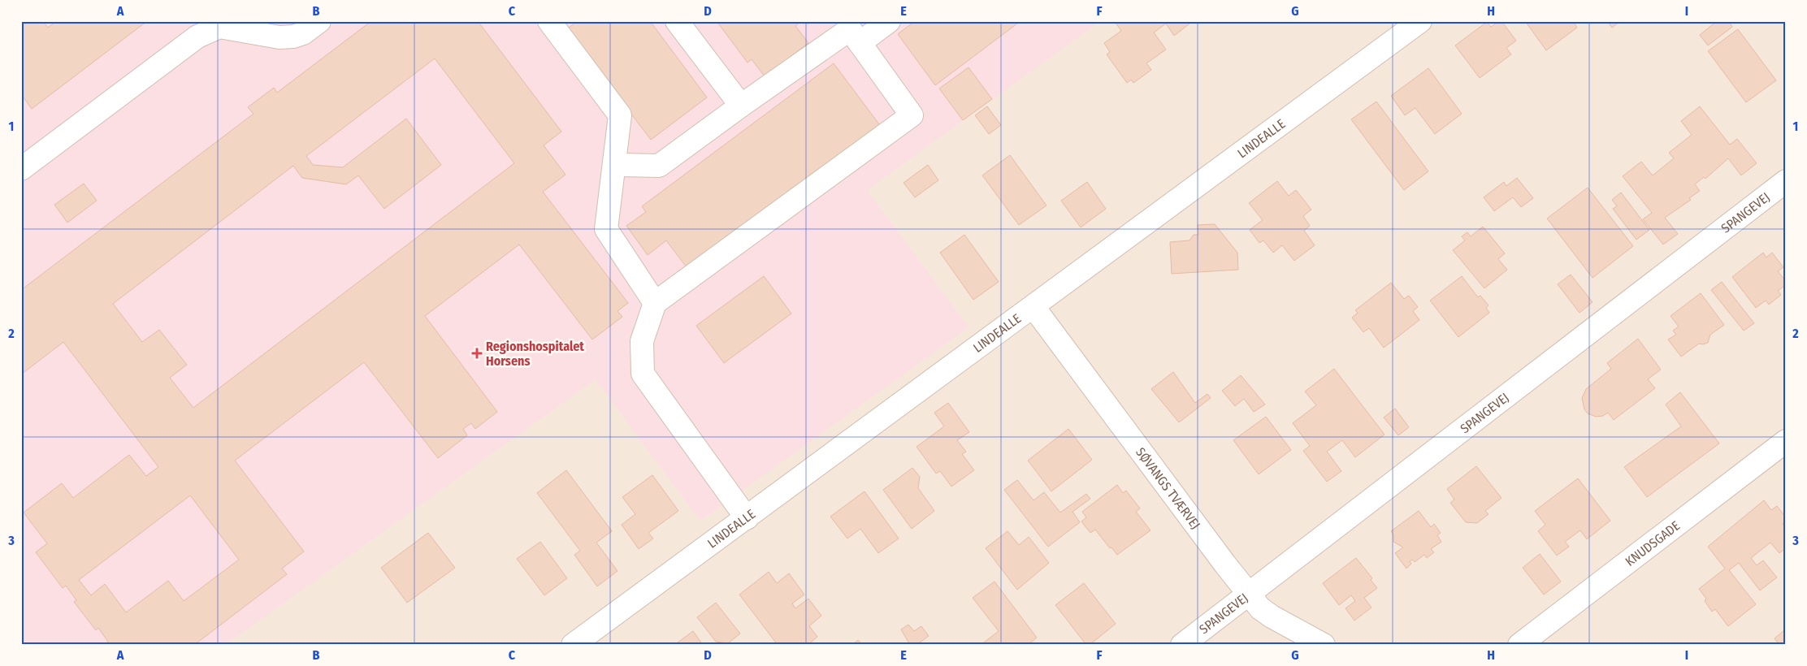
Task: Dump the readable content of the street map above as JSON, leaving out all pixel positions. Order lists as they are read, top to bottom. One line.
{"streets":{"street":["LINDEALLE","SPANGEVEJ","SØVANGS TVÆRVEJ","KNUDSGADE"]},"crossings":[["LINDEALLE","SØVANGS TVÆRVEJ"],["SPANGEVEJ","SØVANGS TVÆRVEJ"]],"places":{"health":["Regionshospitalet Horsens"]},"grid":{"columns":["A","B","C","D","E","F","G","H","I"],"rows":["1","2","3"]}}
